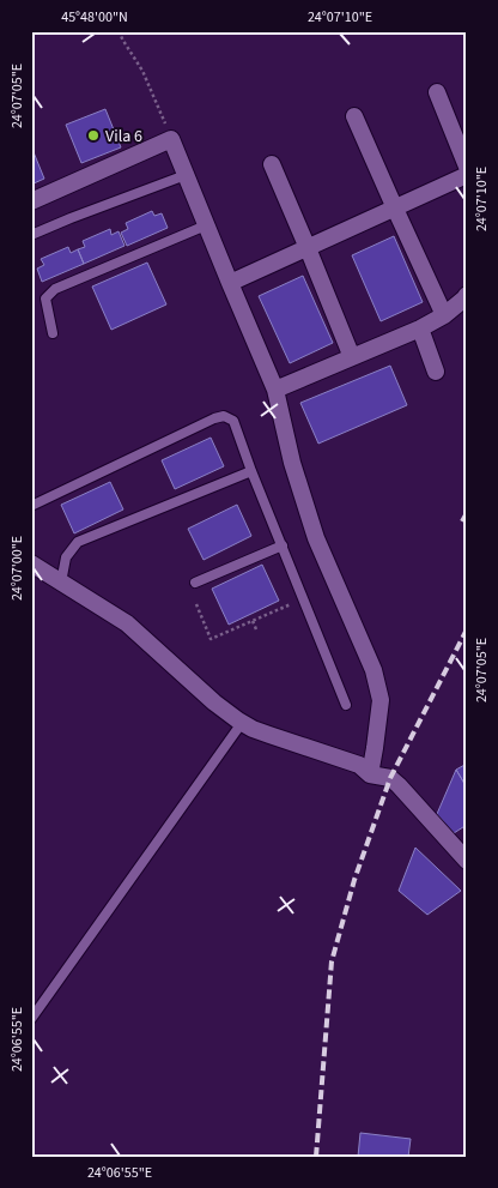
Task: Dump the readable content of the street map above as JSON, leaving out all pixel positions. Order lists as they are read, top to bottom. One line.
{"places":["Vila 6"],"coordinates":["45°48'00\"N","24°07'10\"E","24°07'05\"E","24°07'00\"E","24°06'55\"E"]}
